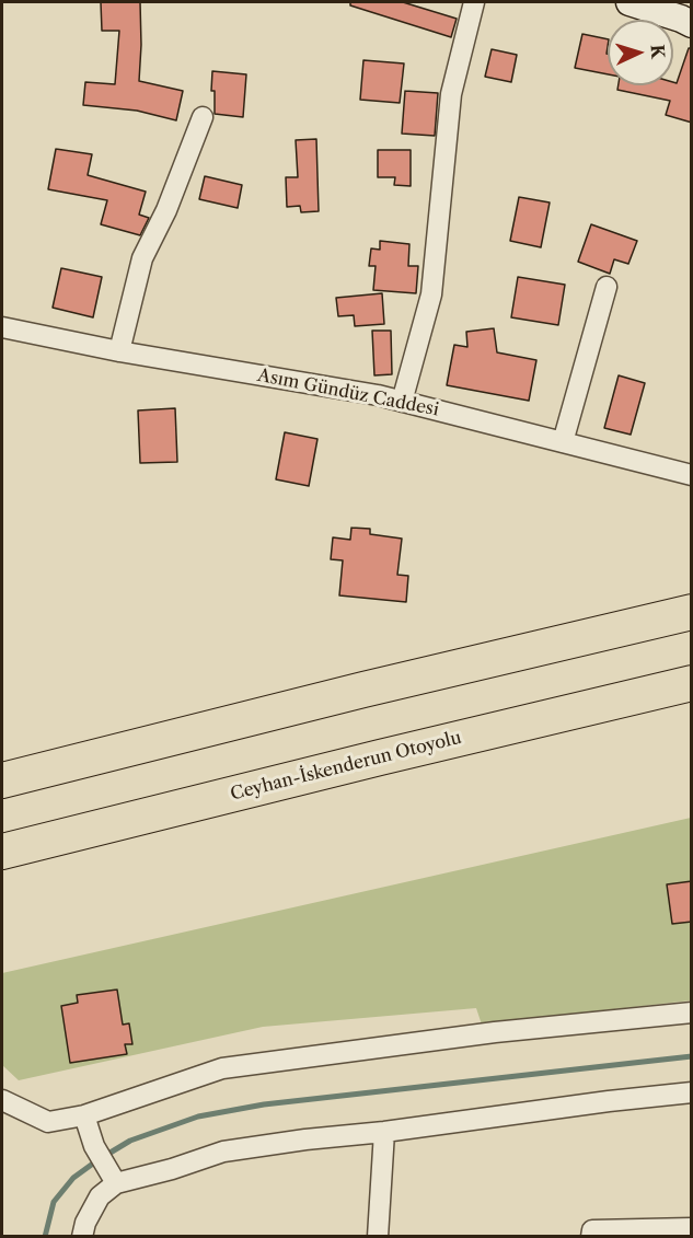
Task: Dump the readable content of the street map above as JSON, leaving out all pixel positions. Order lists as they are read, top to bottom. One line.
{"streets":{"highway":["Ceyhan-İskenderun Otoyolu"],"street":["Asım Gündüz Caddesi"]},"north":"right"}
